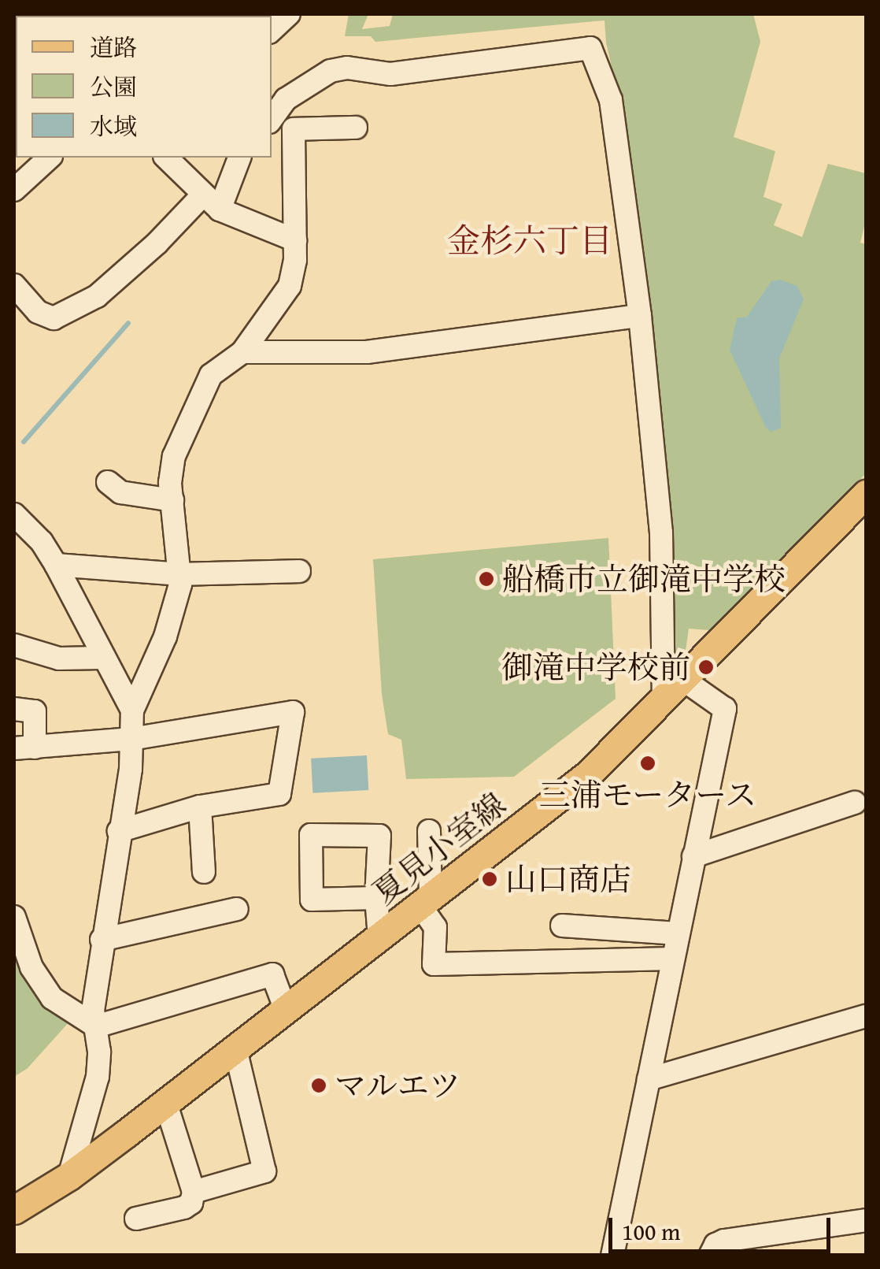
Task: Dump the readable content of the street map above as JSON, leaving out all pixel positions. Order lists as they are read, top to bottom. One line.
{"streets":{"main road":["夏見小室線"]},"districts":["金杉六丁目"],"places":["船橋市立御滝中学校","御滝中学校前","三浦モータース","山口商店","マルエツ"],"legend":["道路","公園","水域"],"scale_bar":"100 m"}
